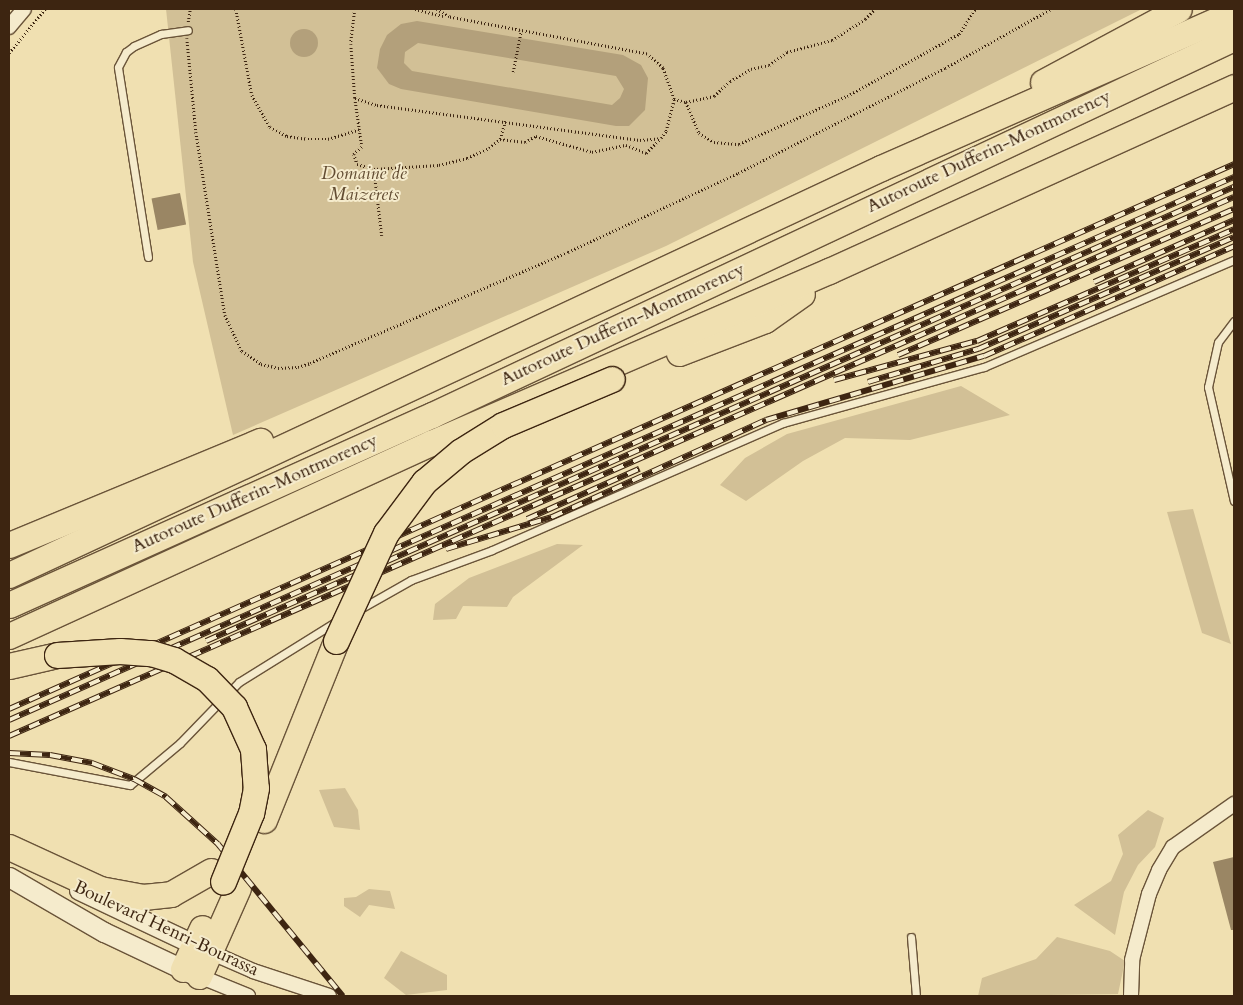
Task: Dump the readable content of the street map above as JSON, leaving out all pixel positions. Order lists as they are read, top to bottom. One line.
{"streets":{"highway":["Autoroute Dufferin-Montmorency"],"main road":["Boulevard Henri-Bourassa"]},"parks":["Domaine de Maizerets"]}
